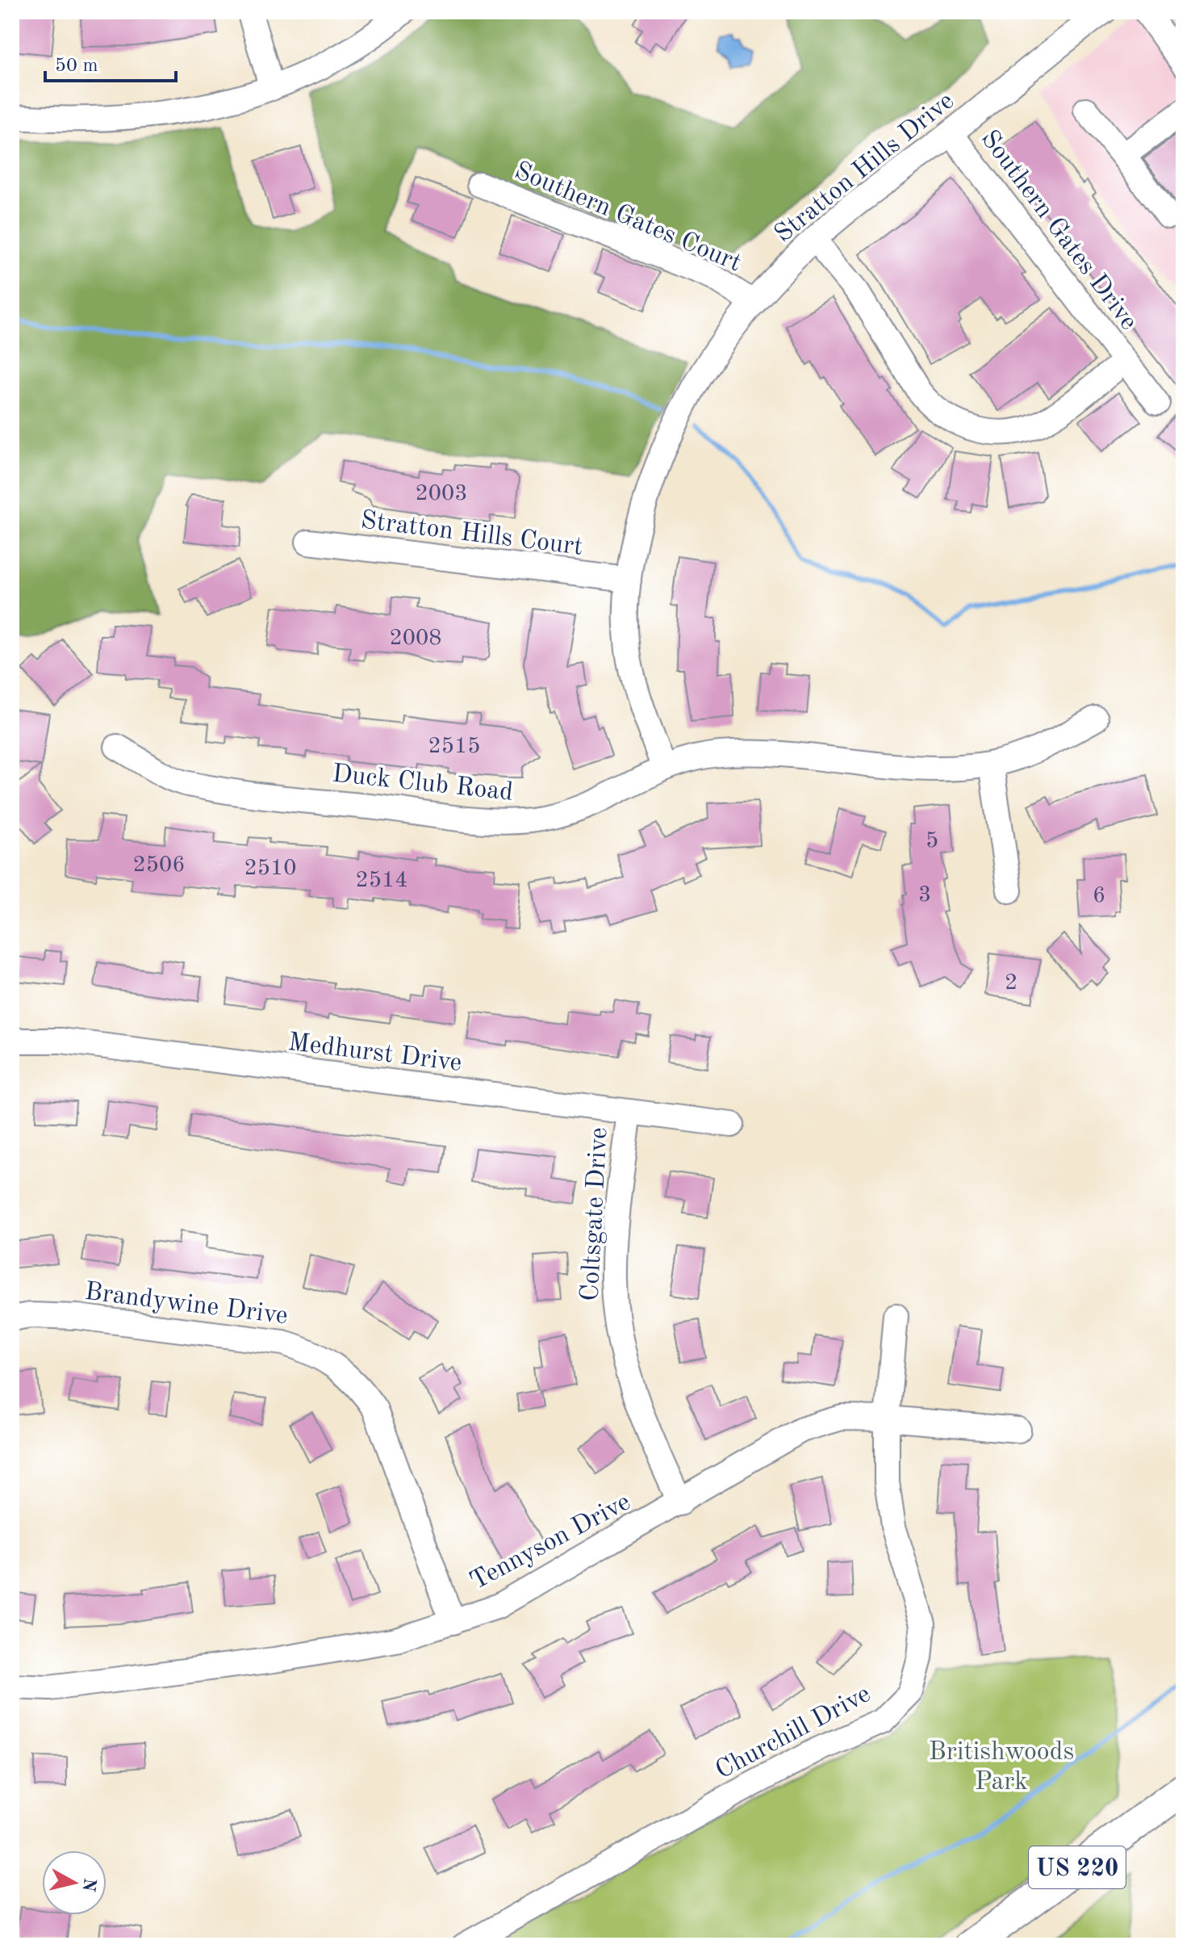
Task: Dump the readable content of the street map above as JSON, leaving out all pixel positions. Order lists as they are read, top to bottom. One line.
{"streets":{"main road":["US 220"],"street":["Stratton Hills Drive","Southern Gates Court","Southern Gates Drive","Stratton Hills Court","Duck Club Road","Medhurst Drive","Coltsgate Drive","Brandywine Drive","Tennyson Drive","Churchill Drive"]},"crossings":[["Stratton Hills Drive","Southern Gates Court"],["Stratton Hills Drive","Southern Gates Drive"],["Stratton Hills Drive","Stratton Hills Court"],["Stratton Hills Drive","Duck Club Road"],["Medhurst Drive","Coltsgate Drive"],["Coltsgate Drive","Tennyson Drive"],["Brandywine Drive","Tennyson Drive"],["Tennyson Drive","Churchill Drive"]],"parks":["Britishwoods Park"],"house_numbers":["2003","2008","2515","5","2506","2510","2514","3","6","2"],"scale_bar":"50 m","north":"right"}
